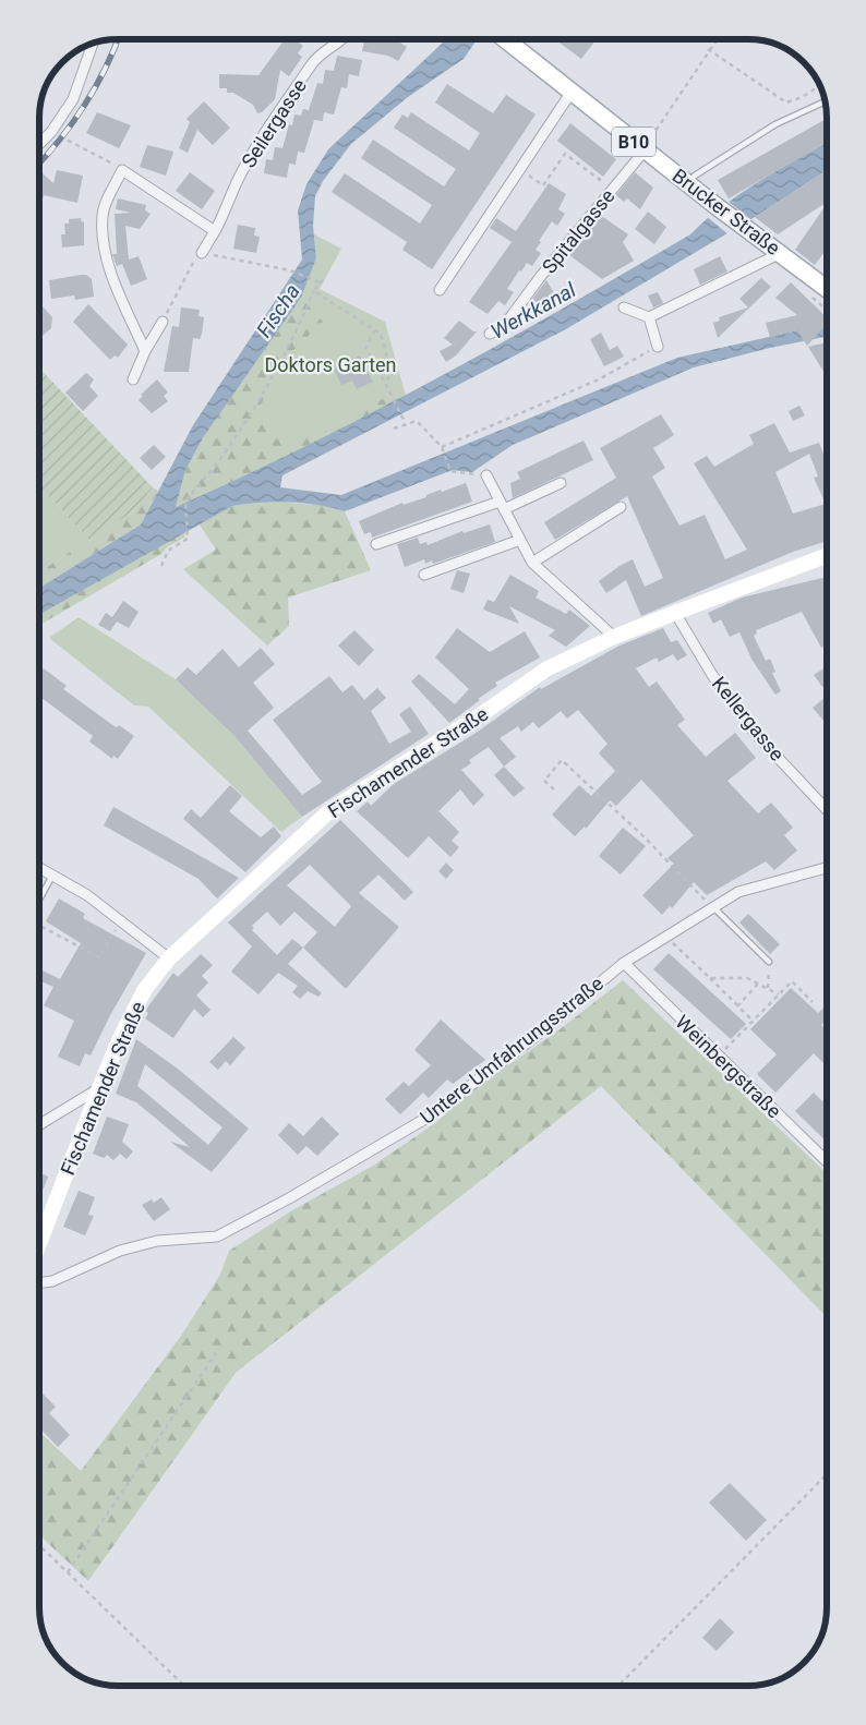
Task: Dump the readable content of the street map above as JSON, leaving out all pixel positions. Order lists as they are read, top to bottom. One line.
{"streets":{"main road":["B10","Brucker Straße","Fischamender Straße"],"street":["Seilergasse","Spitalgasse","Kellergasse","Untere Umfahrungsstraße","Weinbergstraße"]},"crossings":[["Brucker Straße","Spitalgasse"],["Kellergasse","Fischamender Straße"],["Untere Umfahrungsstraße","Weinbergstraße"]],"water":["Fischa","Werkkanal"],"parks":["Doktors Garten"]}
